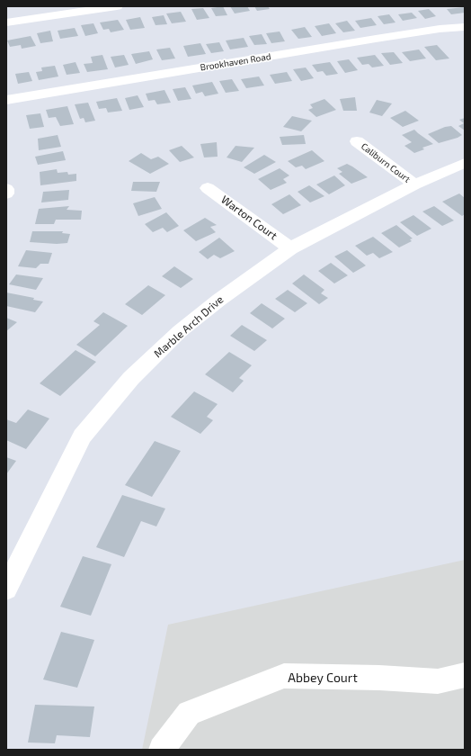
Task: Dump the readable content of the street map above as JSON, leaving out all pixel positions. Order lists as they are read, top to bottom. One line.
{"streets":{"street":["Brookhaven Road","Caliburn Court","Warton Court","Marble Arch Drive","Abbey Court"]},"crossings":[["Caliburn Court","Marble Arch Drive"],["Warton Court","Marble Arch Drive"]]}
